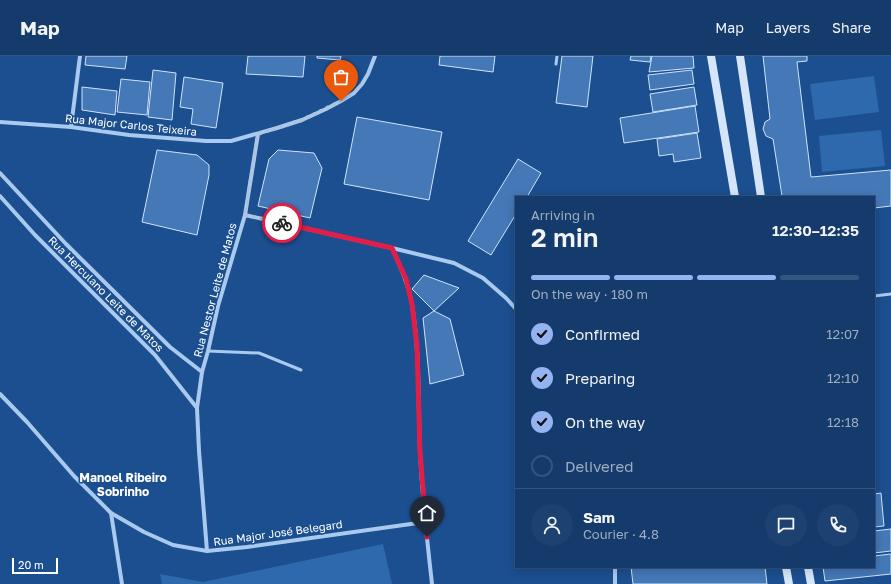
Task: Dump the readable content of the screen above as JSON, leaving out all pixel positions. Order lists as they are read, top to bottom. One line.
{"streets":{"street":["Rua Major Carlos Teixeira","Rua Nestor Leite de Matos","Rua Herculano Leite de Matos","Rua Major José Belegard"]},"crossings":[["Rua Major Carlos Teixeira","Rua Nestor Leite de Matos"],["Rua Nestor Leite de Matos","Rua Herculano Leite de Matos"],["Rua Nestor Leite de Matos","Rua Major José Belegard"]],"districts":["Manoel Ribeiro Sobrinho"],"scale_bar":"20 m","page":{"header":"Map","nav":["Map","Layers","Share"],"heading":["2 min","Arriving in","12:30–12:35"],"panel":["Sam","Courier · 4.8"],"bar":"On the way · 180 m","list":[["Confirmed","12:07"],["Preparing","12:10"],["On the way","12:18"],"Delivered"],"scale":"20 m"}}
